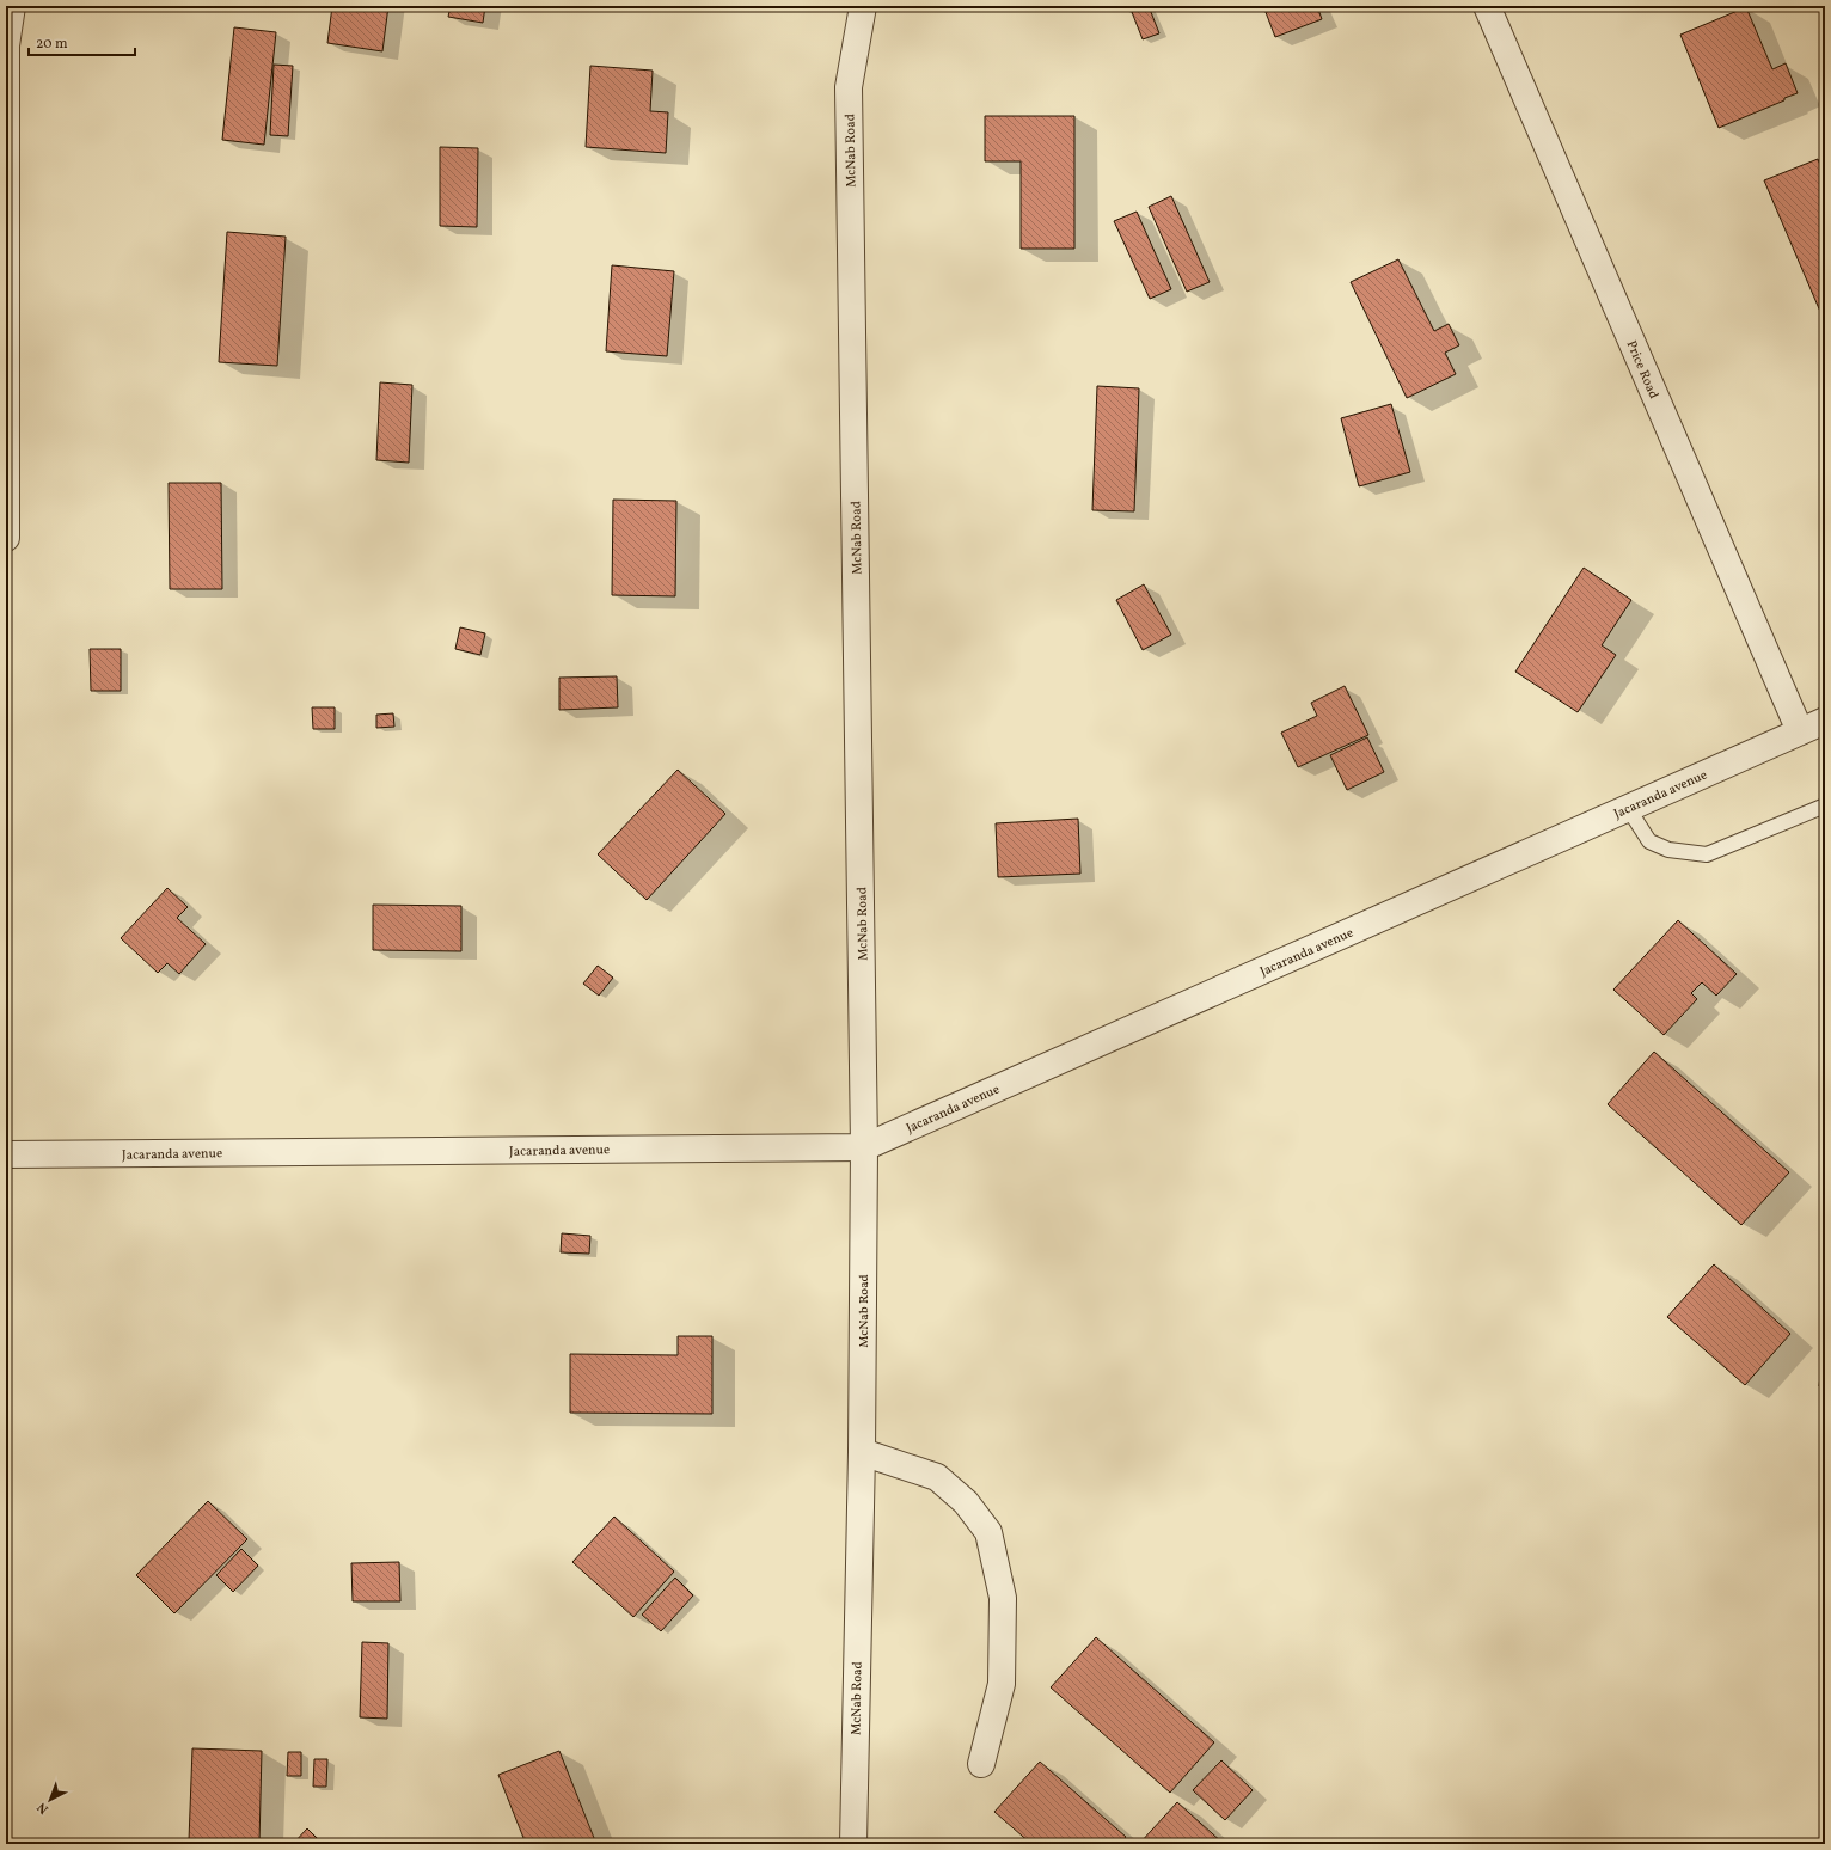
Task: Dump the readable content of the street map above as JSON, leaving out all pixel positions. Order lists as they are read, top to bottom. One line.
{"streets":{"street":["McNab Road","Price Road","Jacaranda avenue"]},"crossings":[["McNab Road","Jacaranda avenue"],["Price Road","Jacaranda avenue"]],"scale_bar":"20 m","north":"bottom left"}
